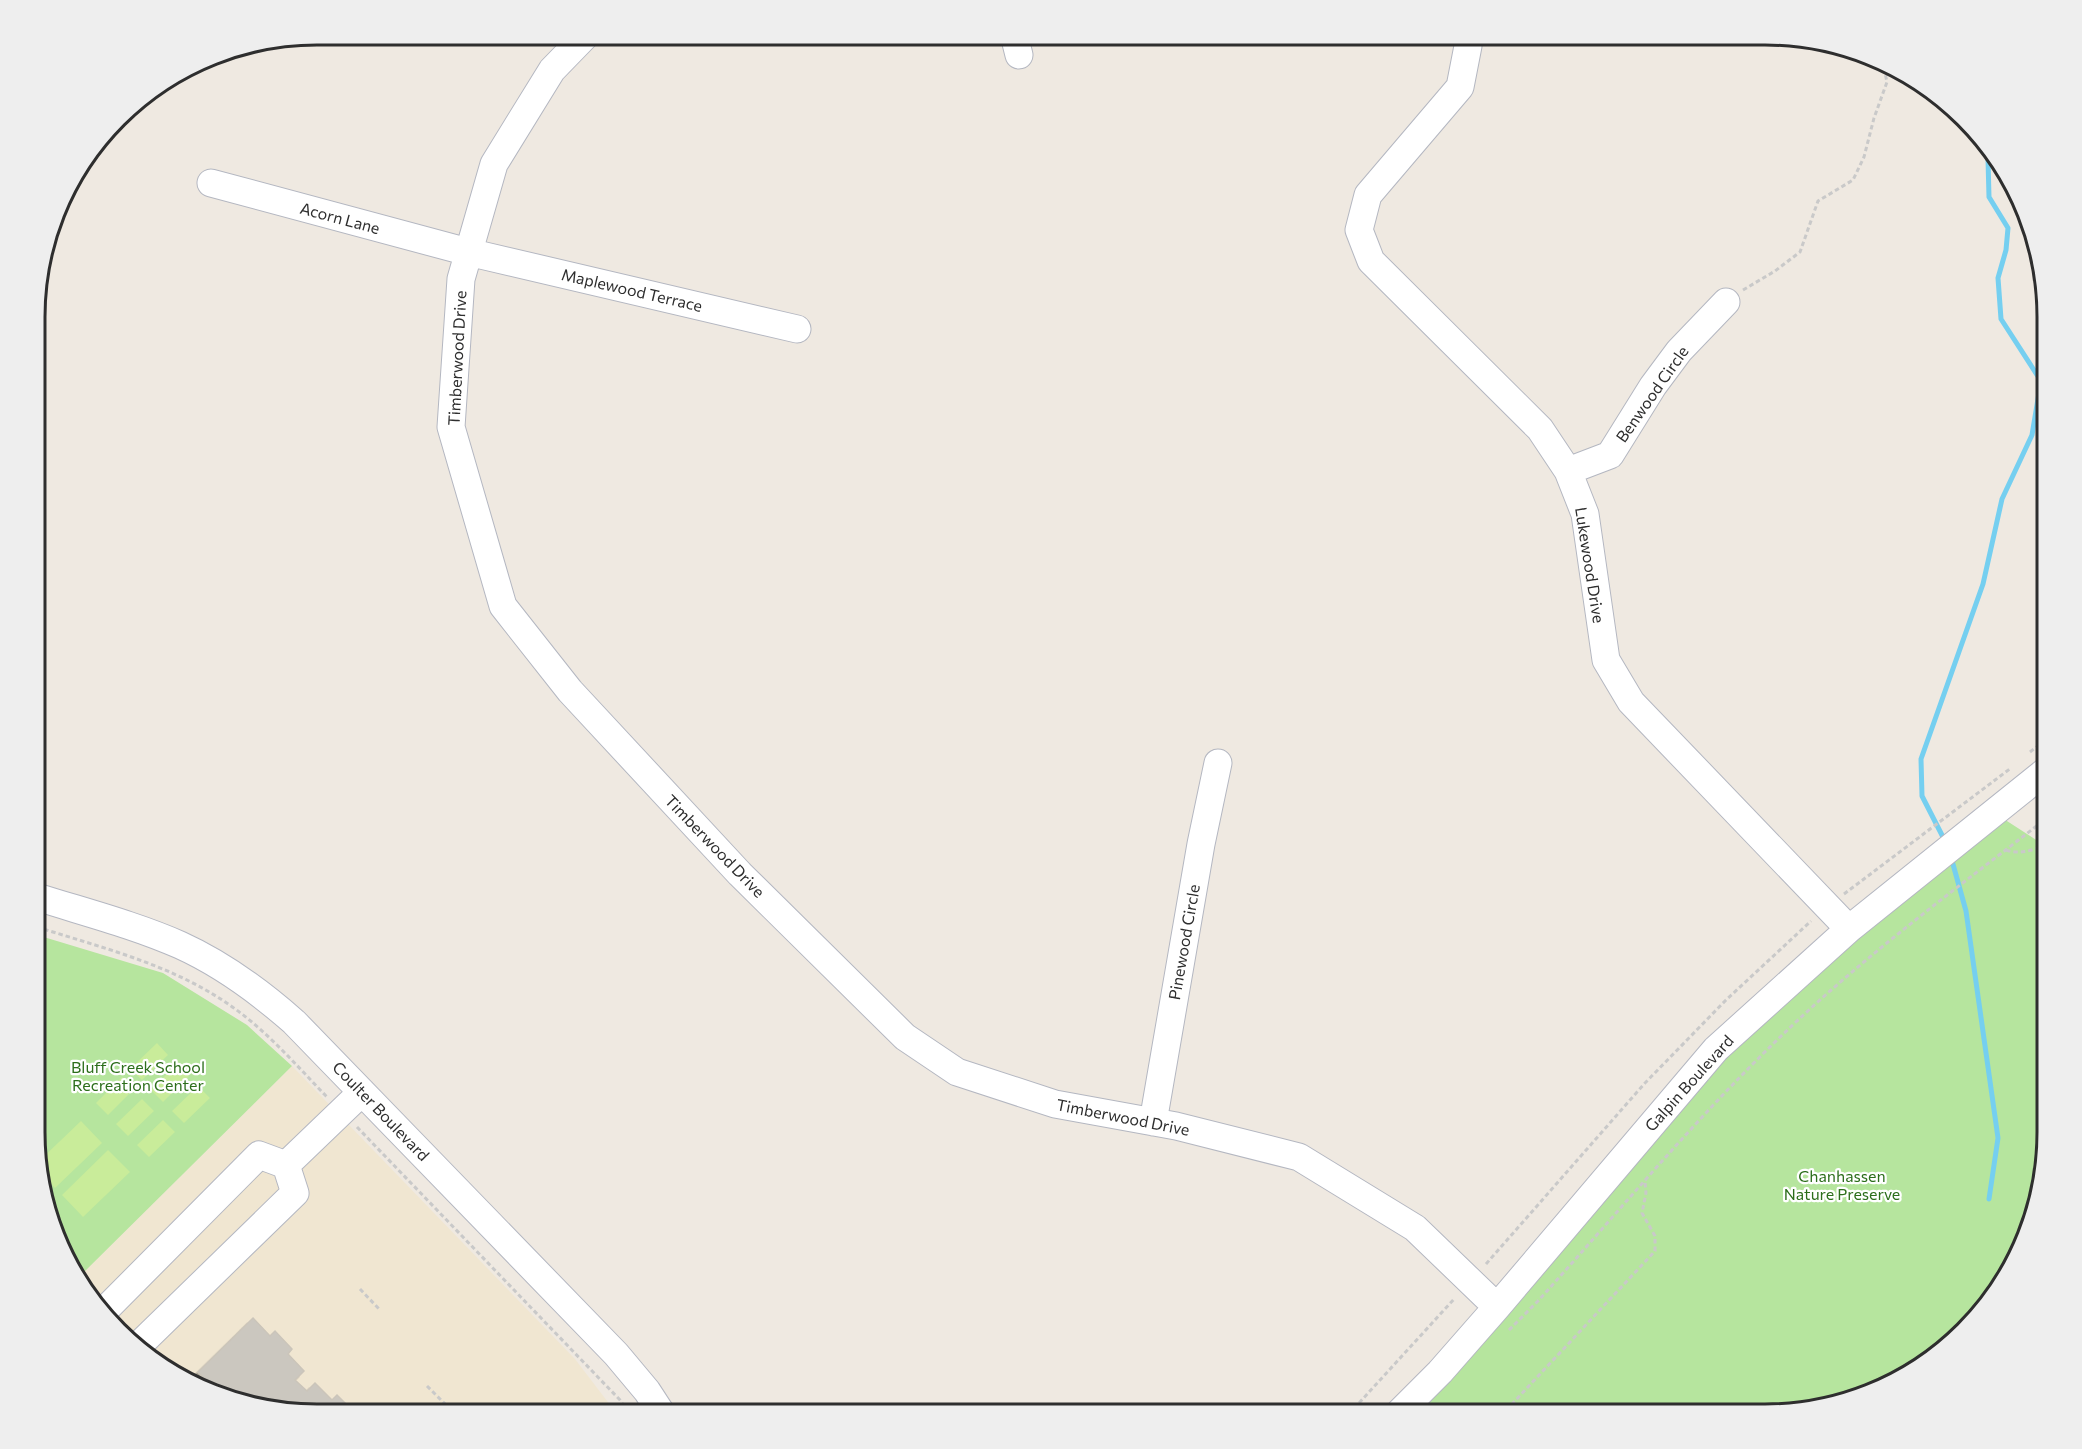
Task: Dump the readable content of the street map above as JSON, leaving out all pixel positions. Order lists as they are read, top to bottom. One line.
{"streets":{"street":["Acorn Lane","Maplewood Terrace","Timberwood Drive","Benwood Circle","Lukewood Drive","Pinewood Circle","Galpin Boulevard","Coulter Boulevard"]},"crossings":[["Acorn Lane","Maplewood Terrace"],["Acorn Lane","Timberwood Drive"],["Maplewood Terrace","Timberwood Drive"],["Timberwood Drive","Pinewood Circle"],["Timberwood Drive","Galpin Boulevard"],["Benwood Circle","Lukewood Drive"],["Lukewood Drive","Galpin Boulevard"]],"parks":["Bluff Creek School Recreation Center","Chanhassen Nature Preserve"]}
